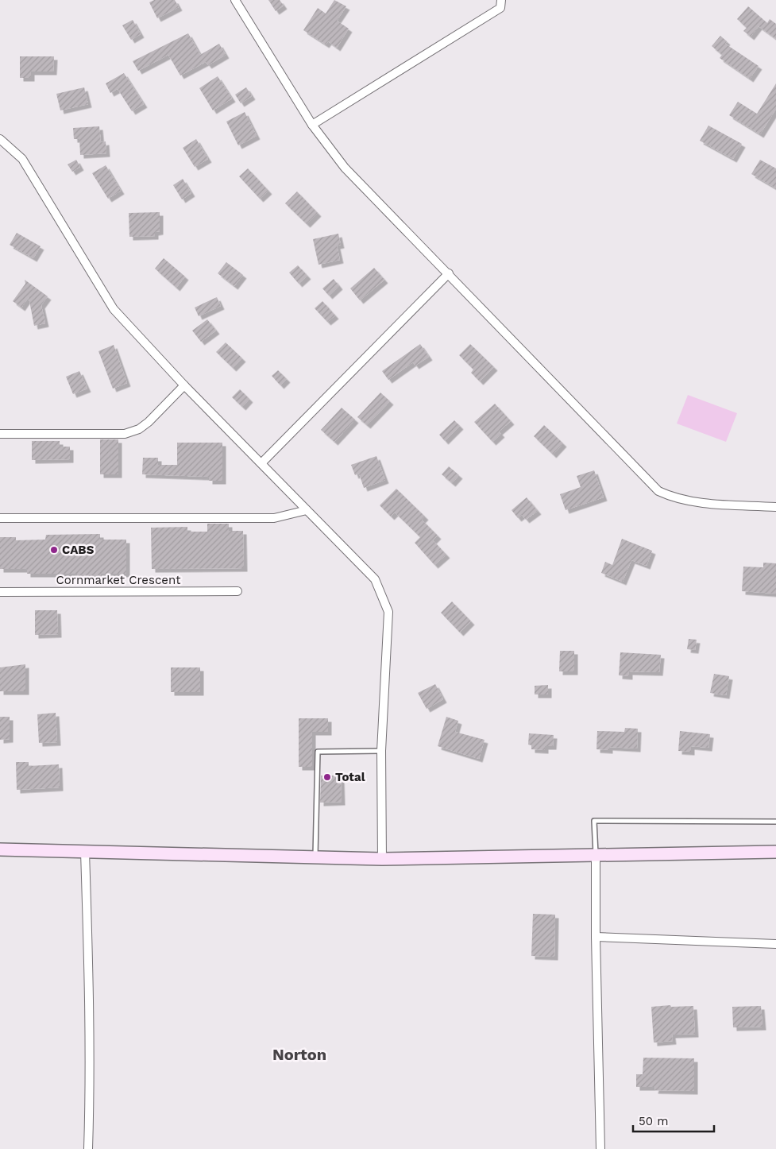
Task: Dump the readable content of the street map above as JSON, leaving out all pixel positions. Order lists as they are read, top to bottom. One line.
{"streets":{"street":["Cornmarket Crescent"]},"districts":["Norton"],"places":["CABS","Total"],"scale_bar":"50 m"}
